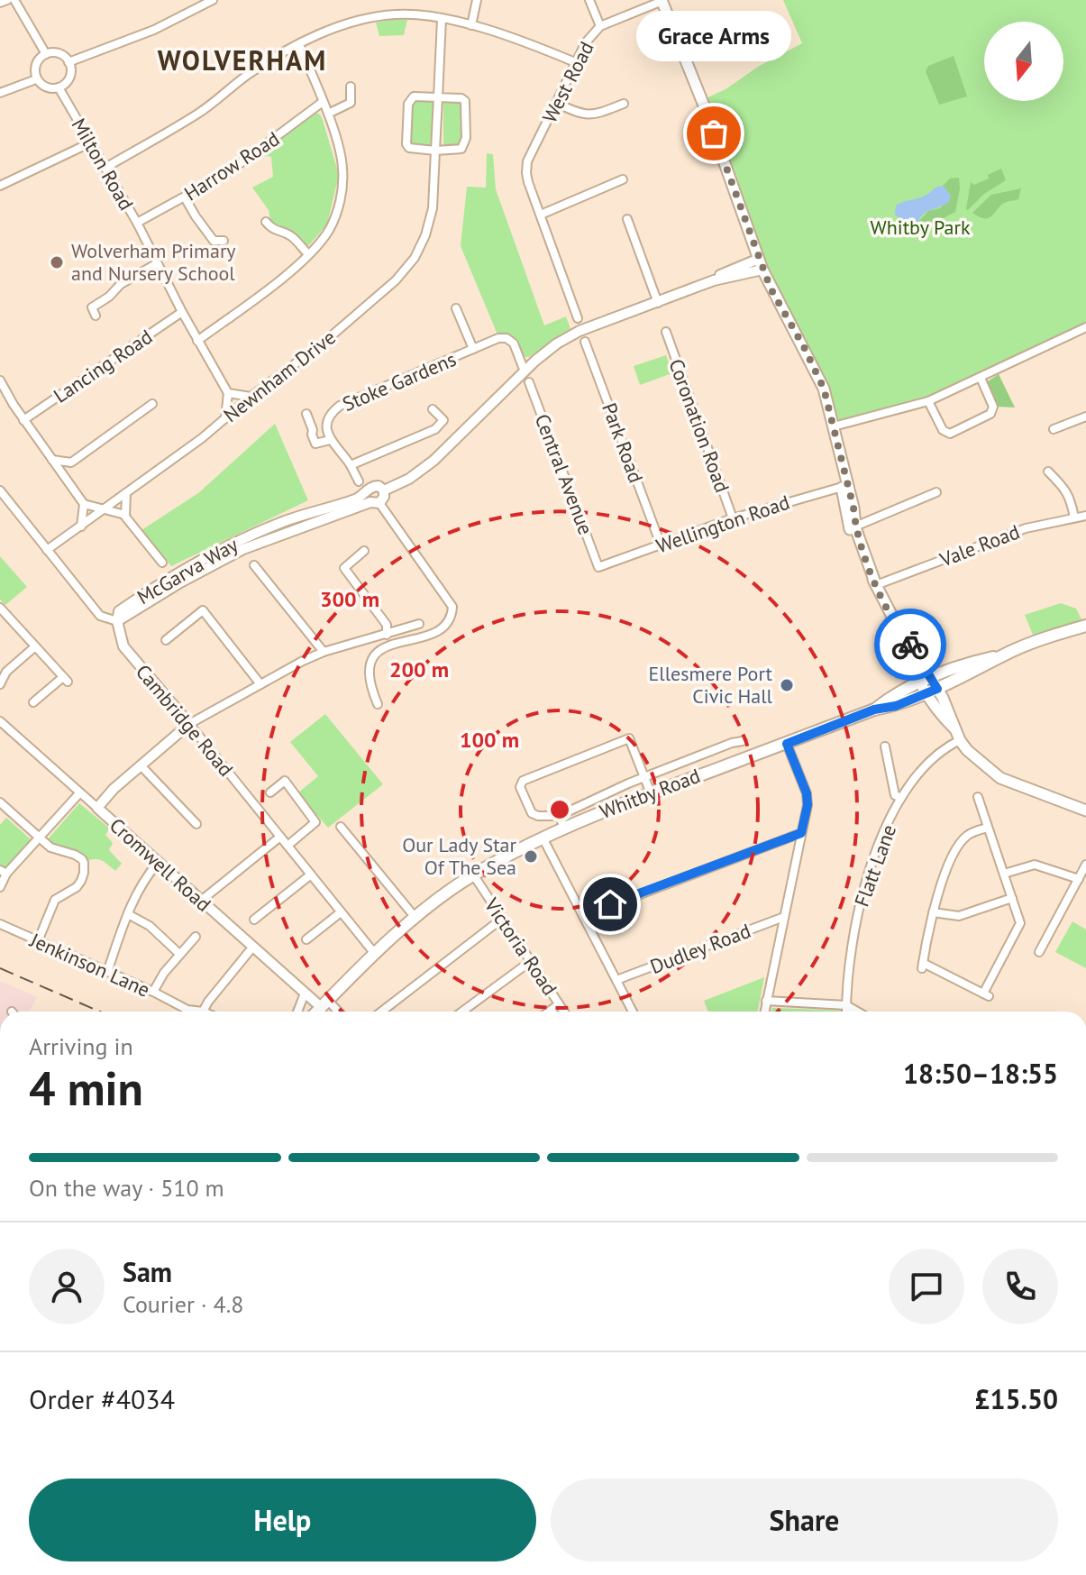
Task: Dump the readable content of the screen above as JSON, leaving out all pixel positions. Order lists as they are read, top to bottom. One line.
{"streets":{"main road":["Whitby Road"],"street":["West Road","Milton Road","Harrow Road","Lancing Road","Newnham Drive","Stoke Gardens","Coronation Road","Park Road","Central Avenue","Wellington Road","Vale Road","McGarva Way","Cambridge Road","Cromwell Road","Flatt Lane","Victoria Road","Dudley Road","Jenkinson Lane"]},"crossings":[["Milton Road","Harrow Road"],["Milton Road","Lancing Road"],["Coronation Road","Wellington Road"],["Park Road","Wellington Road"],["Central Avenue","Wellington Road"],["McGarva Way","Cambridge Road"],["Cambridge Road","Whitby Road"],["Whitby Road","Cromwell Road"],["Whitby Road","Victoria Road"]],"districts":["WOLVERHAM"],"parks":["Whitby Park"],"places":["Grace Arms","Wolverham Primary and Nursery School","Ellesmere Port Civic Hall","Our Lady Star Of The Sea"],"north":"bottom","page":{"bubble":"Grace Arms","heading":["4 min","Arriving in","18:50–18:55"],"panel":["Sam","Courier · 4.8","Order #4034","£15.50"],"bar":"On the way · 510 m","buttons":["Help","Share"]},"rings":["300 m","200 m","100 m"]}
